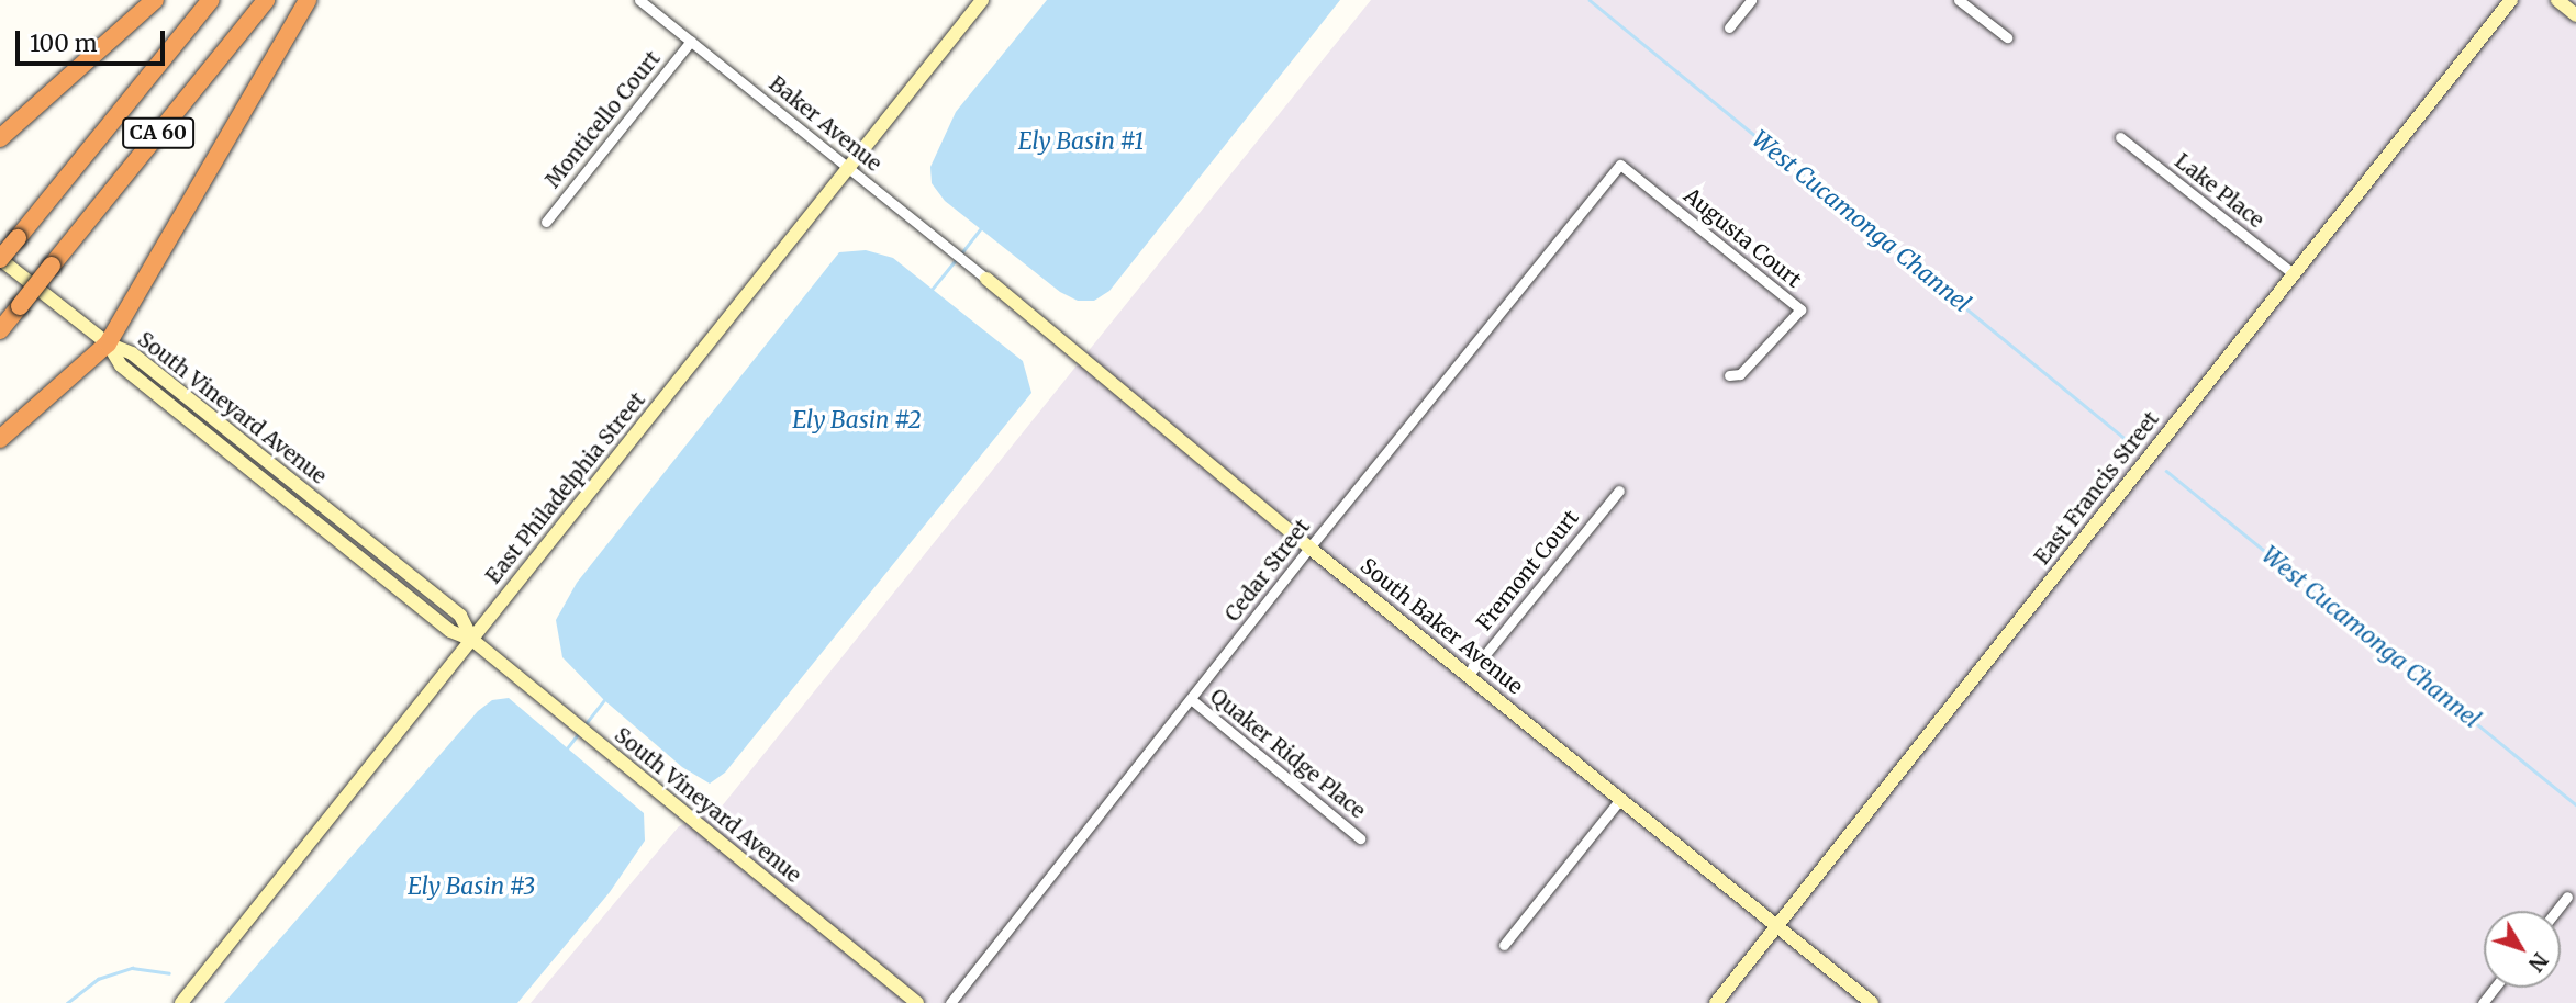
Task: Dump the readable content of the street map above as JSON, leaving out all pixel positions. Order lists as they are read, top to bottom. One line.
{"streets":{"highway":["CA 60"],"street":["Monticello Court","Baker Avenue","Lake Place","Augusta Court","South Vineyard Avenue","East Philadelphia Street","East Francis Street","Cedar Street","Fremont Court","South Baker Avenue","Quaker Ridge Place"]},"crossings":[["Monticello Court","Baker Avenue"],["Baker Avenue","East Philadelphia Street"],["Baker Avenue","South Baker Avenue"],["CA 60","South Vineyard Avenue"],["Lake Place","East Francis Street"],["Augusta Court","Cedar Street"],["South Vineyard Avenue","East Philadelphia Street"],["East Francis Street","South Baker Avenue"],["Cedar Street","South Baker Avenue"],["Cedar Street","Quaker Ridge Place"],["Fremont Court","South Baker Avenue"]],"water":["Ely Basin #1","West Cucamonga Channel","Ely Basin #2","Ely Basin #3"],"scale_bar":"100 m","north":"bottom right"}
